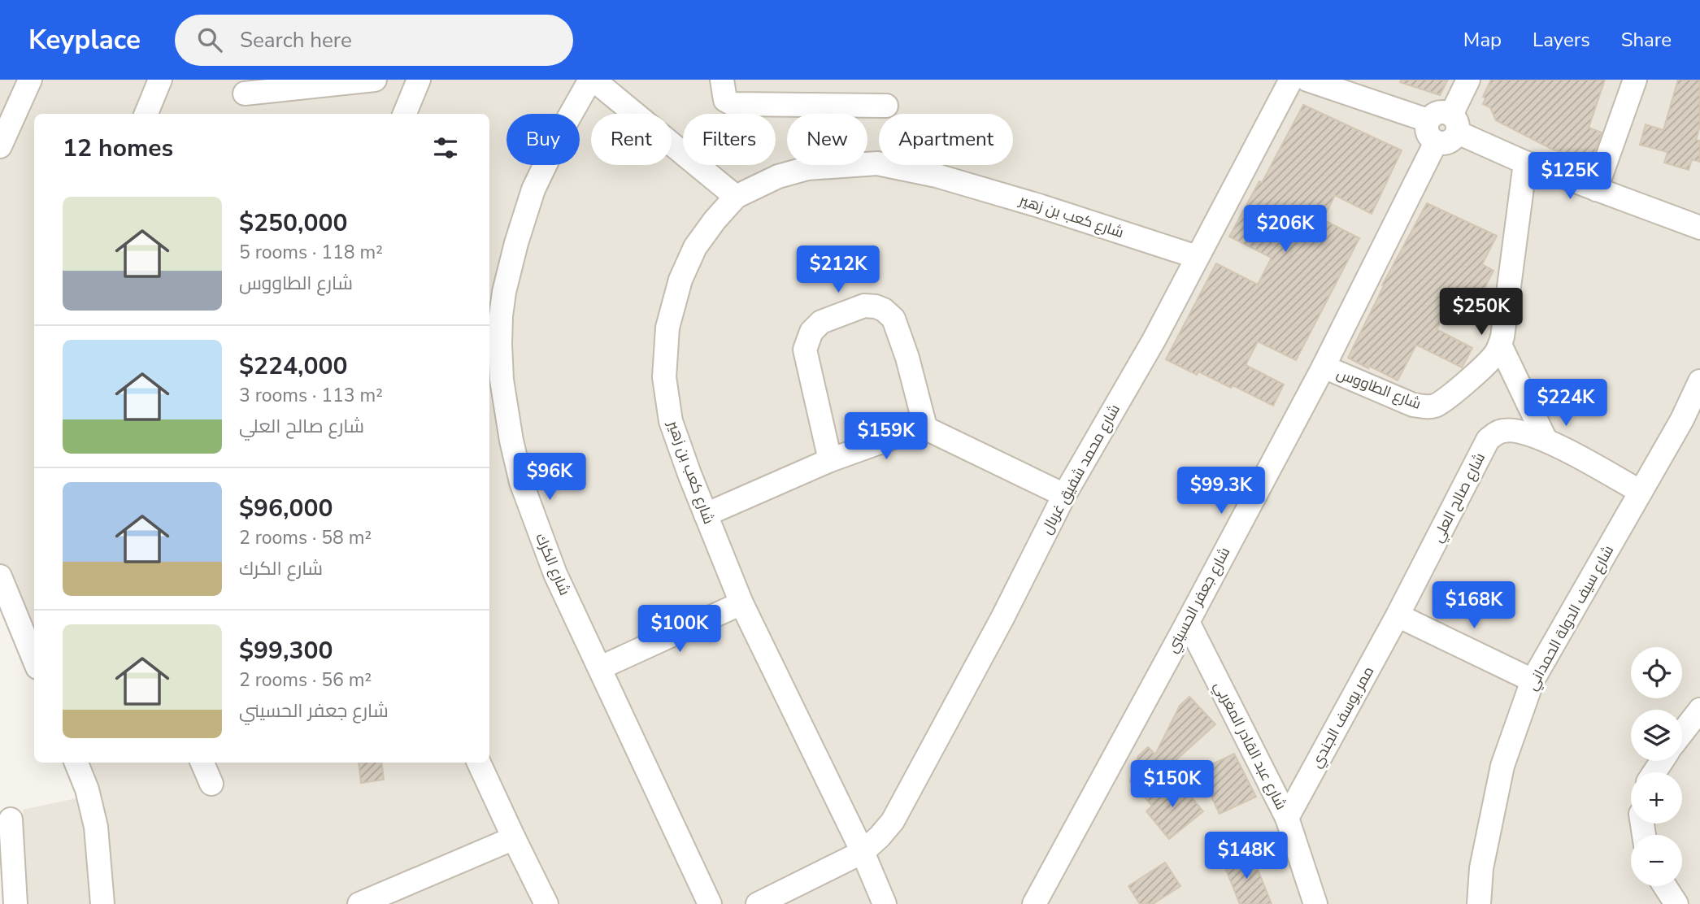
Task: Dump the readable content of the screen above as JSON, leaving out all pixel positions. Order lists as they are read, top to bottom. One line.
{"streets":{"street":["شارع كعب بن زهير","شارع الطاووس","شارع محمد شفيق غربال","شارع صالح العلي","شارع الكرك","شارع جعفر الحسيني","شارع سيف الدولة الحمداني","ممر يوسف الجندي","شارع عبد القادر المغربي"]},"crossings":[["شارع كعب بن زهير","شارع محمد شفيق غربال"],["شارع الطاووس","شارع جعفر الحسيني"],["شارع صالح العلي","شارع سيف الدولة الحمداني"],["شارع صالح العلي","ممر يوسف الجندي"],["شارع جعفر الحسيني","شارع عبد القادر المغربي"],["ممر يوسف الجندي","شارع عبد القادر المغربي"]],"page":{"header":"Keyplace","search":"Search here","nav":["Map","Layers","Share"],"chip":["Buy","Rent","Filters","New","Apartment"],"heading":"12 homes","price":["$125K","$206K","$212K","$250K","$224K","$159K","$96K","$99.3K","$168K","$100K","$150K","$148K"],"list":[{"name":"$250,000","note":"5 rooms · 118 m² · شارع الطاووس"},{"name":"$224,000","note":"3 rooms · 113 m² · شارع صالح العلي"},{"name":"$96,000","note":"2 rooms · 58 m² · شارع الكرك"},{"name":"$99,300","note":"2 rooms · 56 m² · شارع جعفر الحسيني"}],"map_buttons":["+","−"]}}
